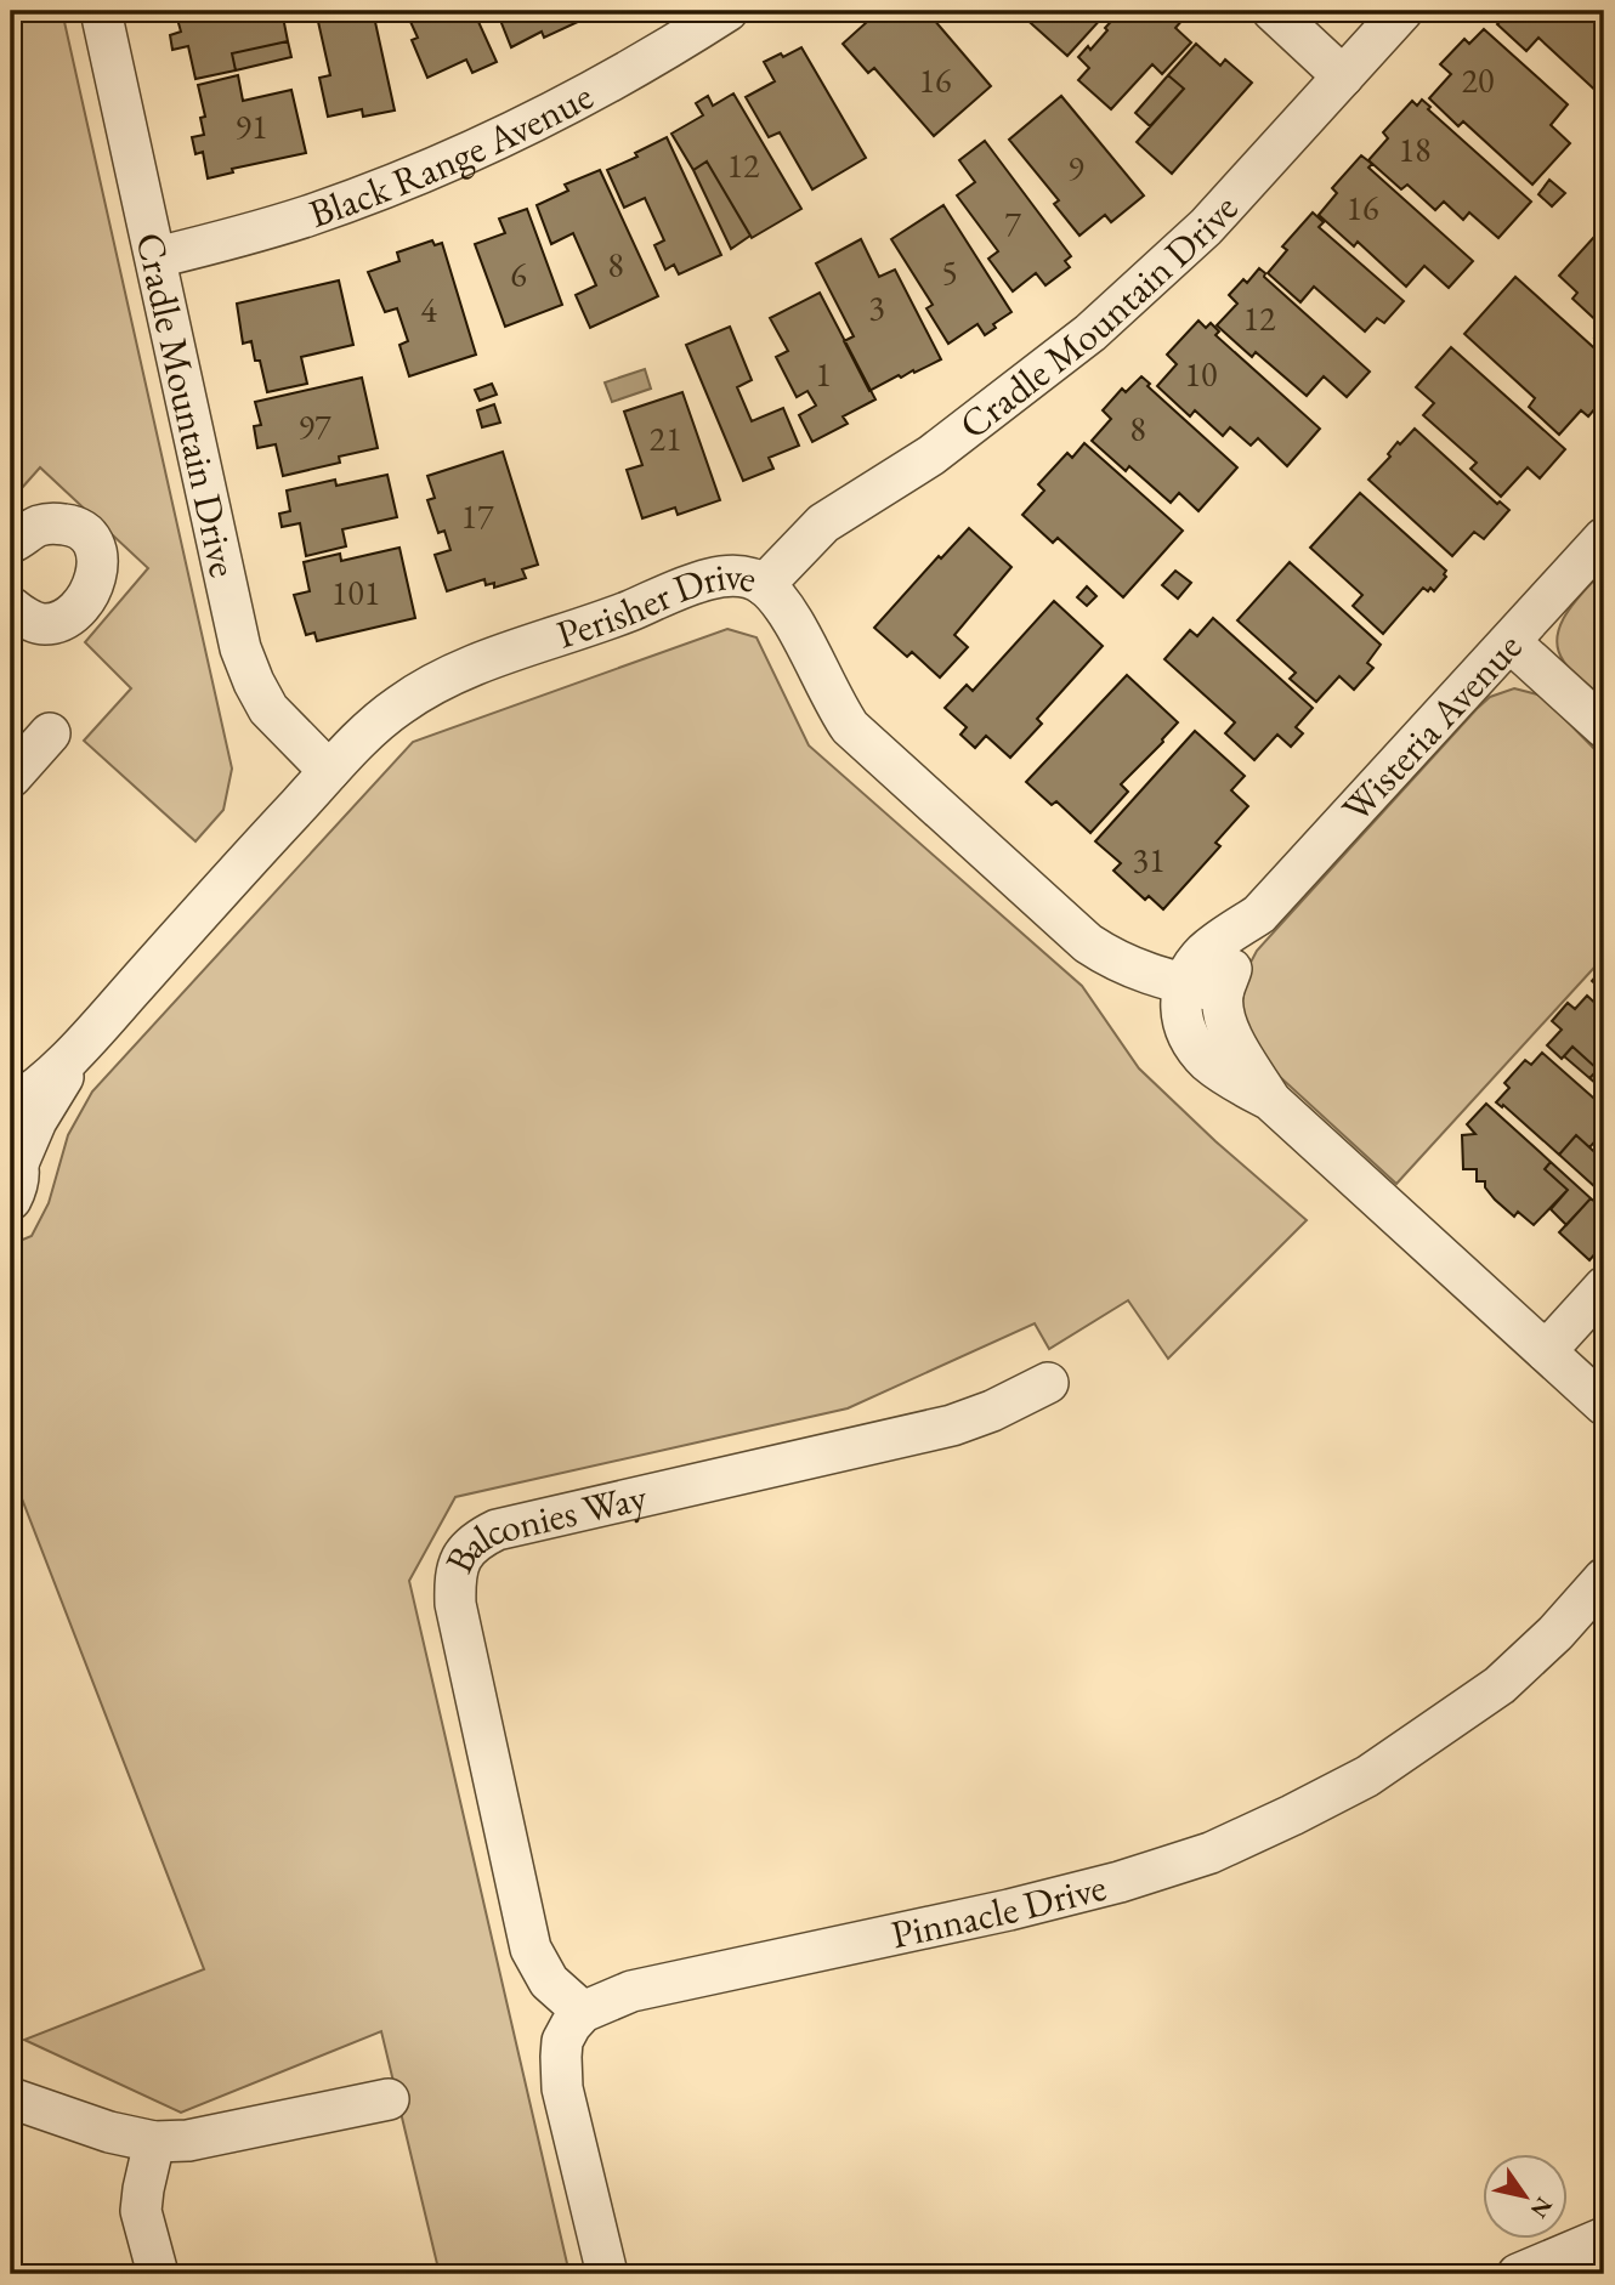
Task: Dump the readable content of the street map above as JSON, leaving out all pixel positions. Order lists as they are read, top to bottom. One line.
{"streets":{"street":["Black Range Avenue","Cradle Mountain Drive","Perisher Drive","Wisteria Avenue","Balconies Way","Pinnacle Drive"]},"crossings":[["Black Range Avenue","Cradle Mountain Drive"],["Cradle Mountain Drive","Perisher Drive"],["Perisher Drive","Wisteria Avenue"],["Balconies Way","Pinnacle Drive"]],"house_numbers":["16","20","91","18","12","9","16","7","8","5","6","3","4","12","1","10","97","8","21","17","101","31"],"north":"bottom right"}
